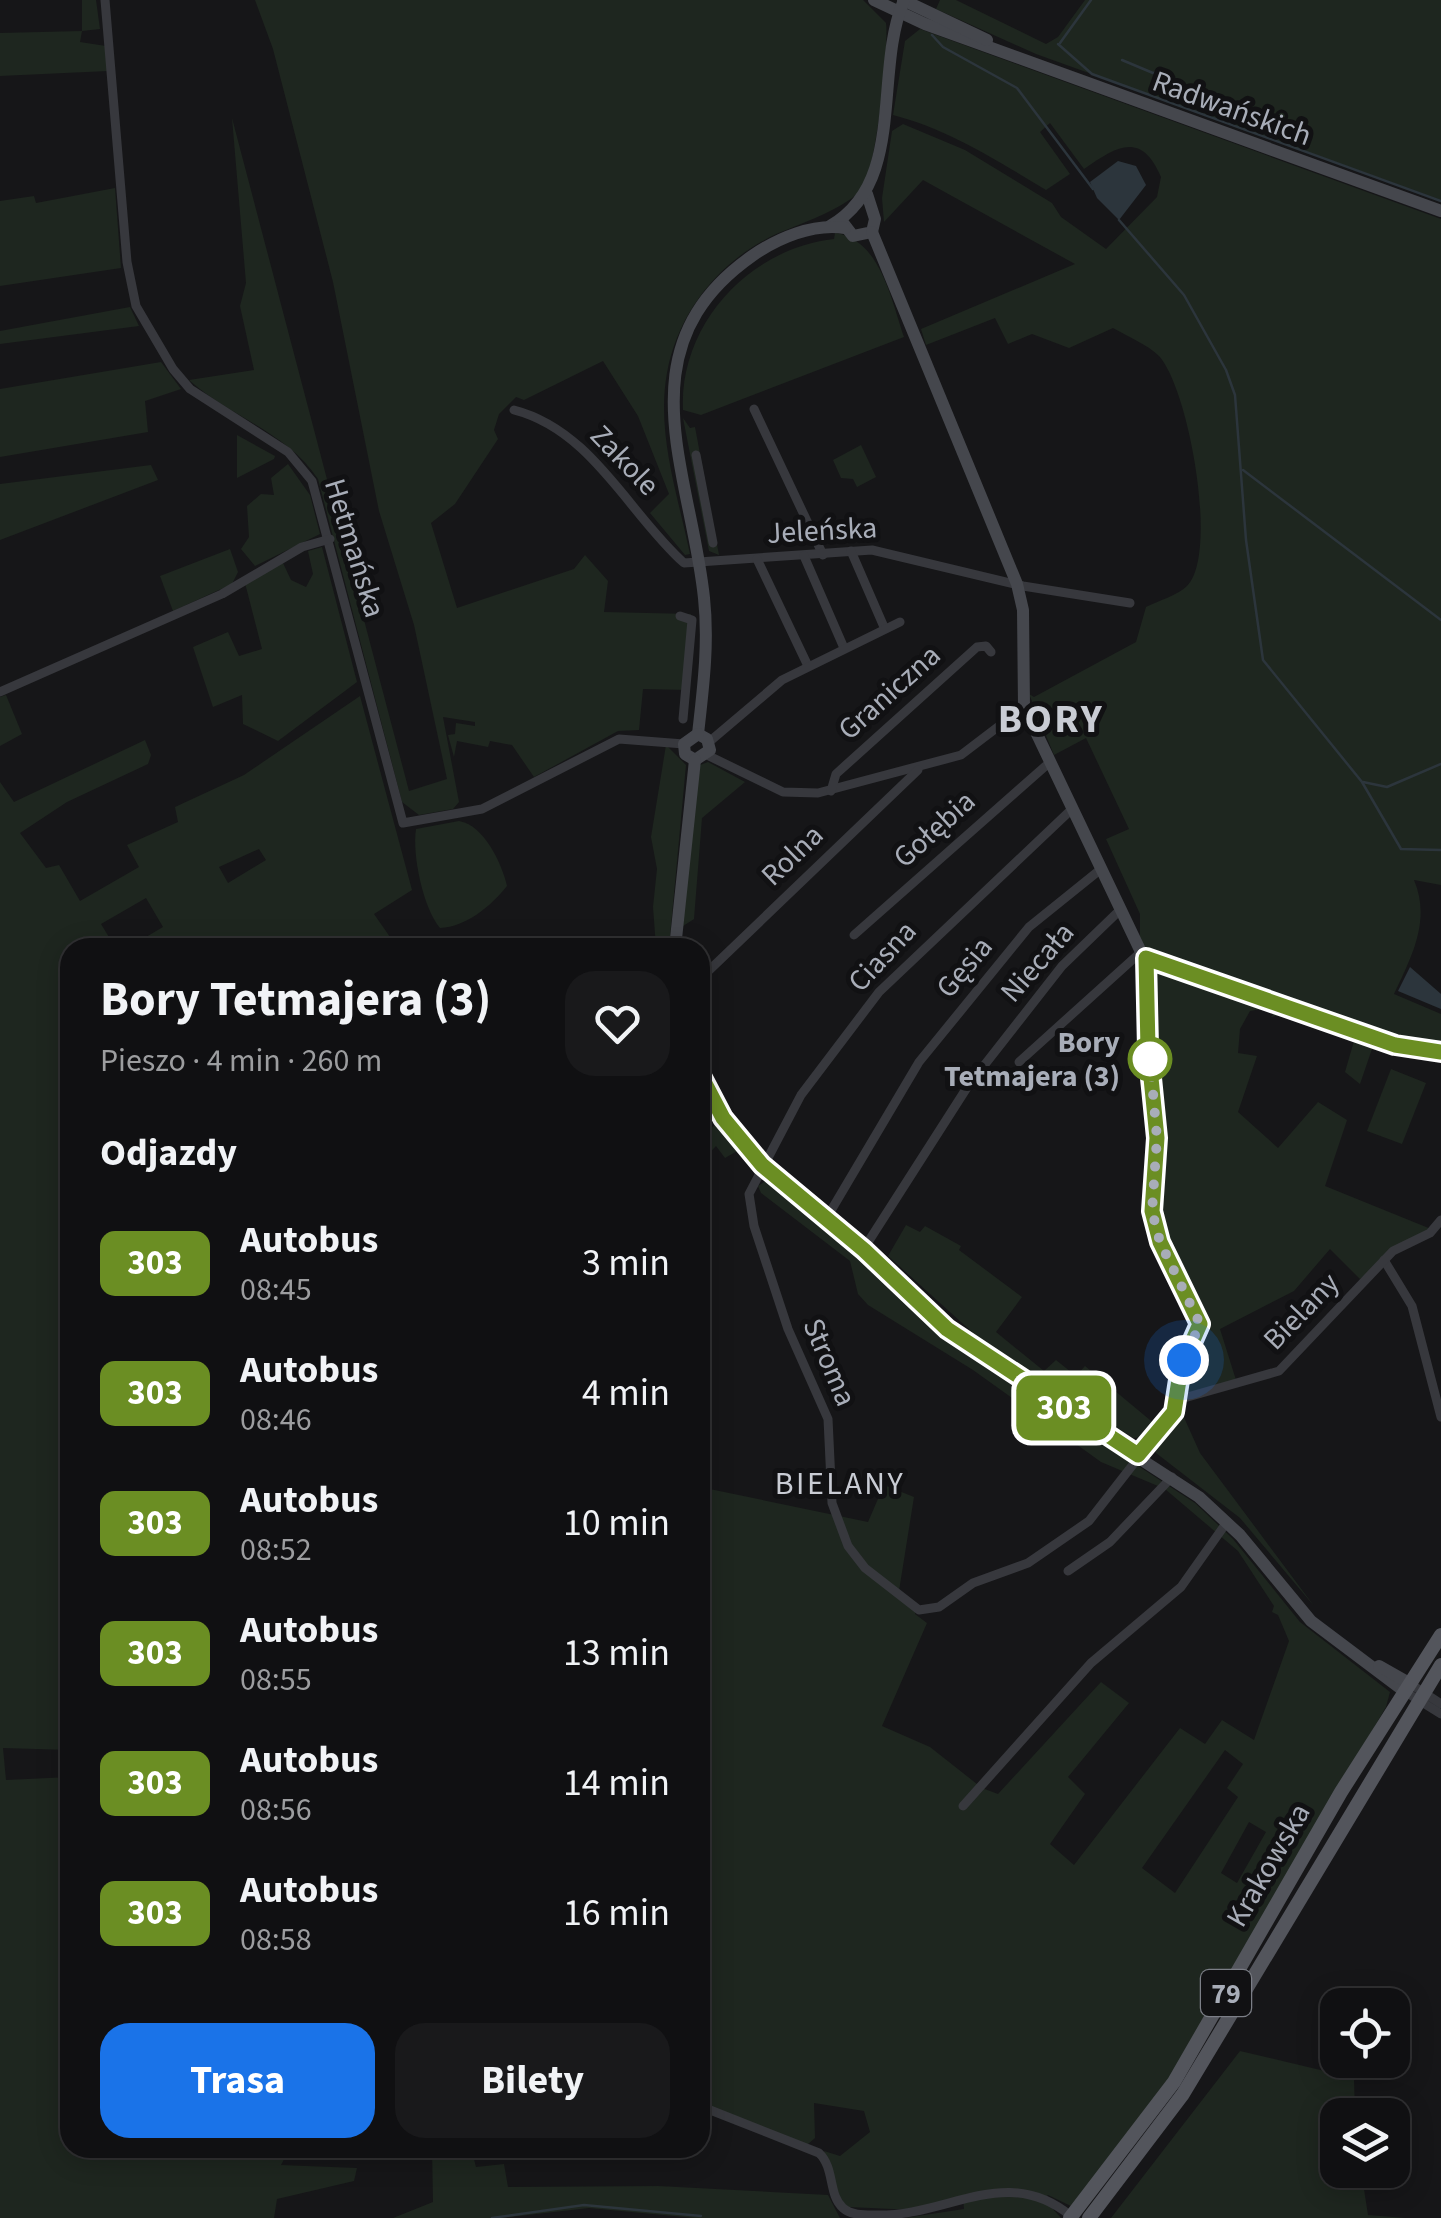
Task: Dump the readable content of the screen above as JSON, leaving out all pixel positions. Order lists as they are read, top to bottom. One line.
{"streets":{"main road":["Krakowska","79"],"street":["Radwańskich","Zakole","Jeleńska","Hetmańska","Graniczna","Gołębia","Rolna","Ciasna","Niecała","Gęsia","Bielany","Stroma"]},"crossings":[["Zakole","Jeleńska"],["Ciasna","Stroma"]],"districts":["BORY","BIELANY"],"places":["Bory Tetmajera (3)"],"lines":["bus line 303"],"page":{"on_map":"303","heading":[["Bory Tetmajera (3)","Pieszo · 4 min · 260 m"],"Odjazdy"],"list":[{"mark":"303","name":"Autobus","note":"08:45","value":"3 min"},{"mark":"303","name":"Autobus","note":"08:46","value":"4 min"},{"mark":"303","name":"Autobus","note":"08:52","value":"10 min"},{"mark":"303","name":"Autobus","note":"08:55","value":"13 min"},{"mark":"303","name":"Autobus","note":"08:56","value":"14 min"},{"mark":"303","name":"Autobus","note":"08:58","value":"16 min"}],"buttons":["Trasa","Bilety"]}}
